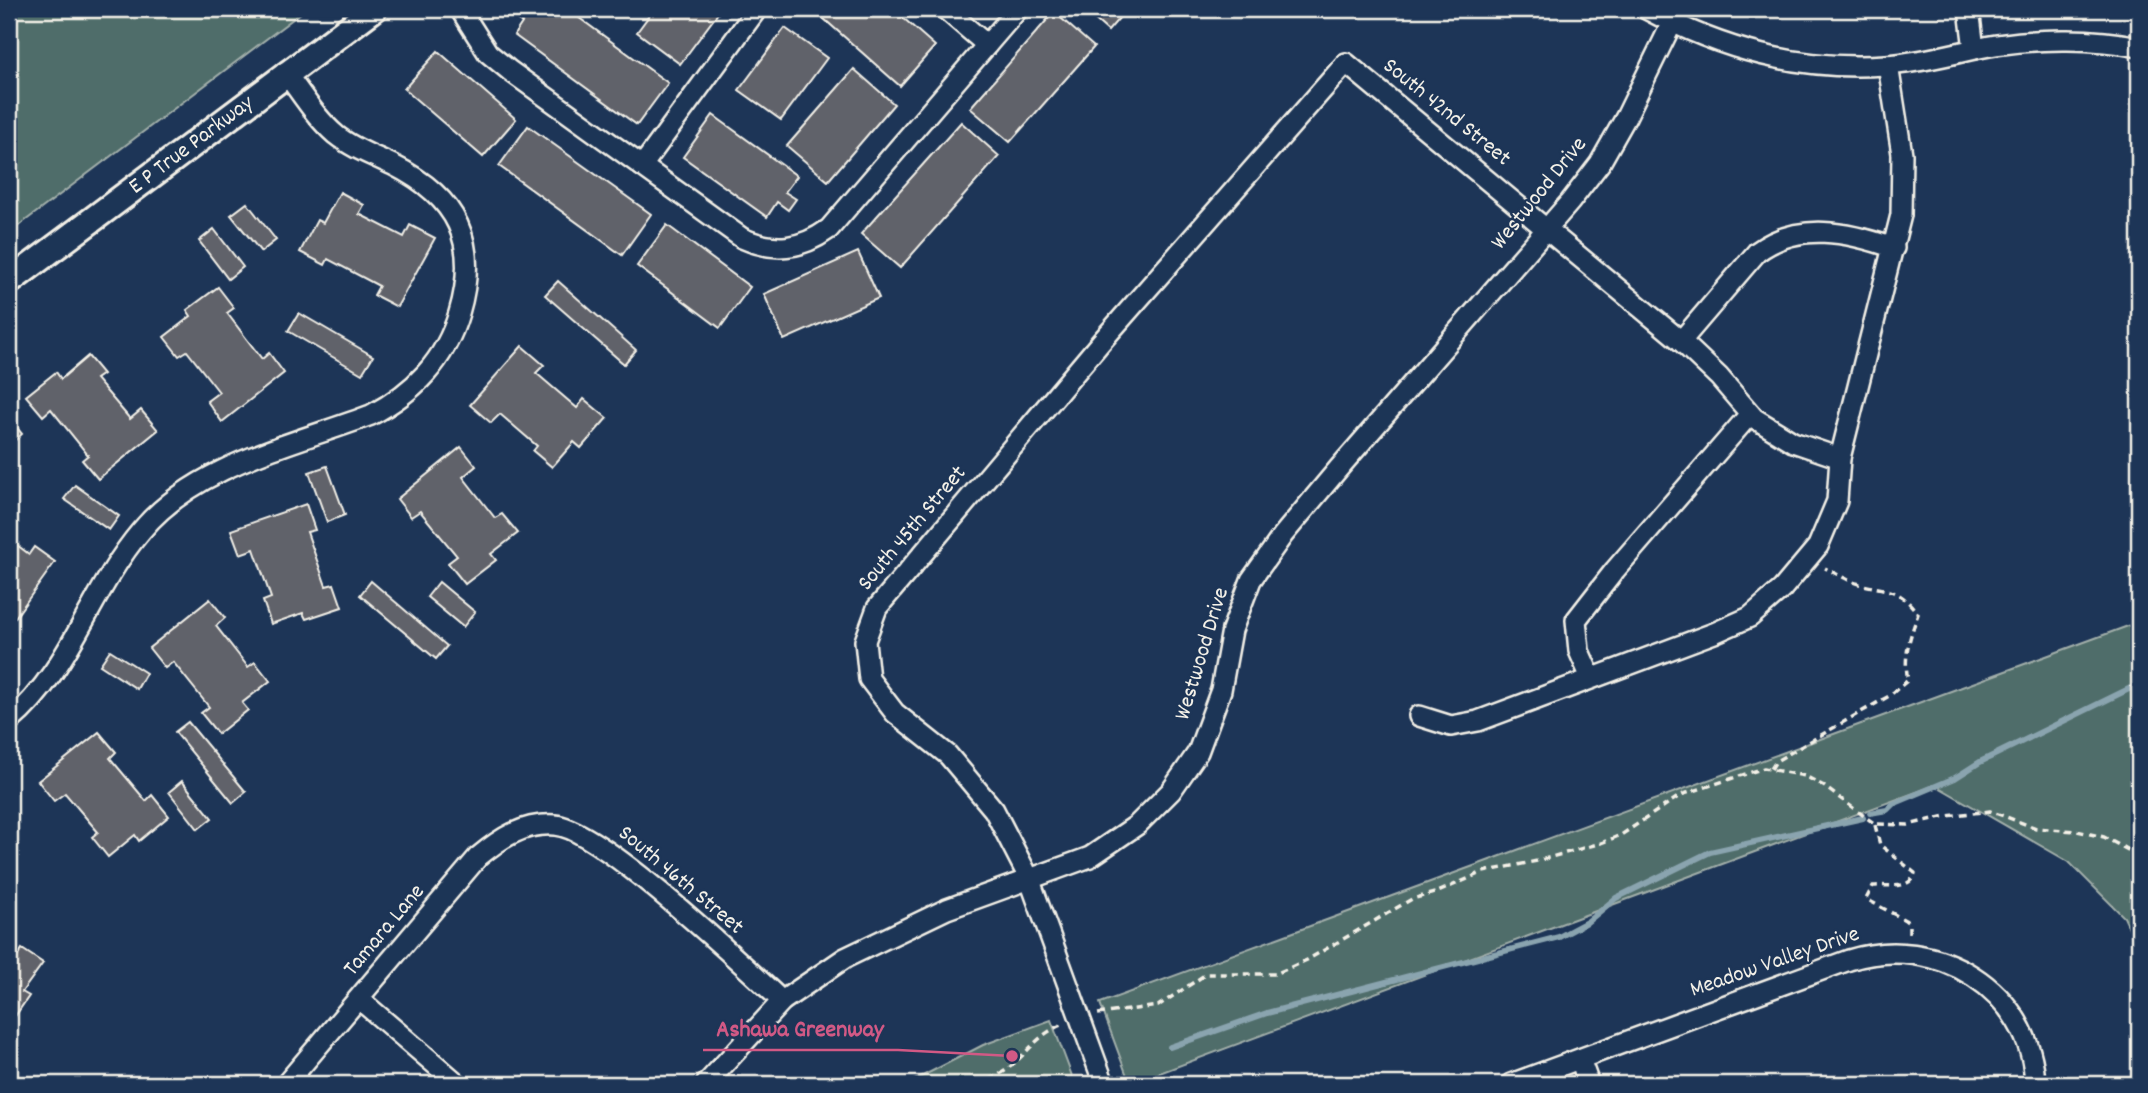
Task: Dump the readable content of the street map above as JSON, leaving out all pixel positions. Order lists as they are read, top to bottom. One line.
{"streets":{"main road":["E P True Parkway"],"street":["South 42nd Street","Westwood Drive","South 45th Street","South 46th Street","Tamara Lane","Meadow Valley Drive"]},"crossings":[["South 42nd Street","Westwood Drive"],["South 42nd Street","South 45th Street"],["Westwood Drive","South 45th Street"],["Westwood Drive","South 46th Street"],["South 46th Street","Tamara Lane"]],"places":["Ashawa Greenway"]}
